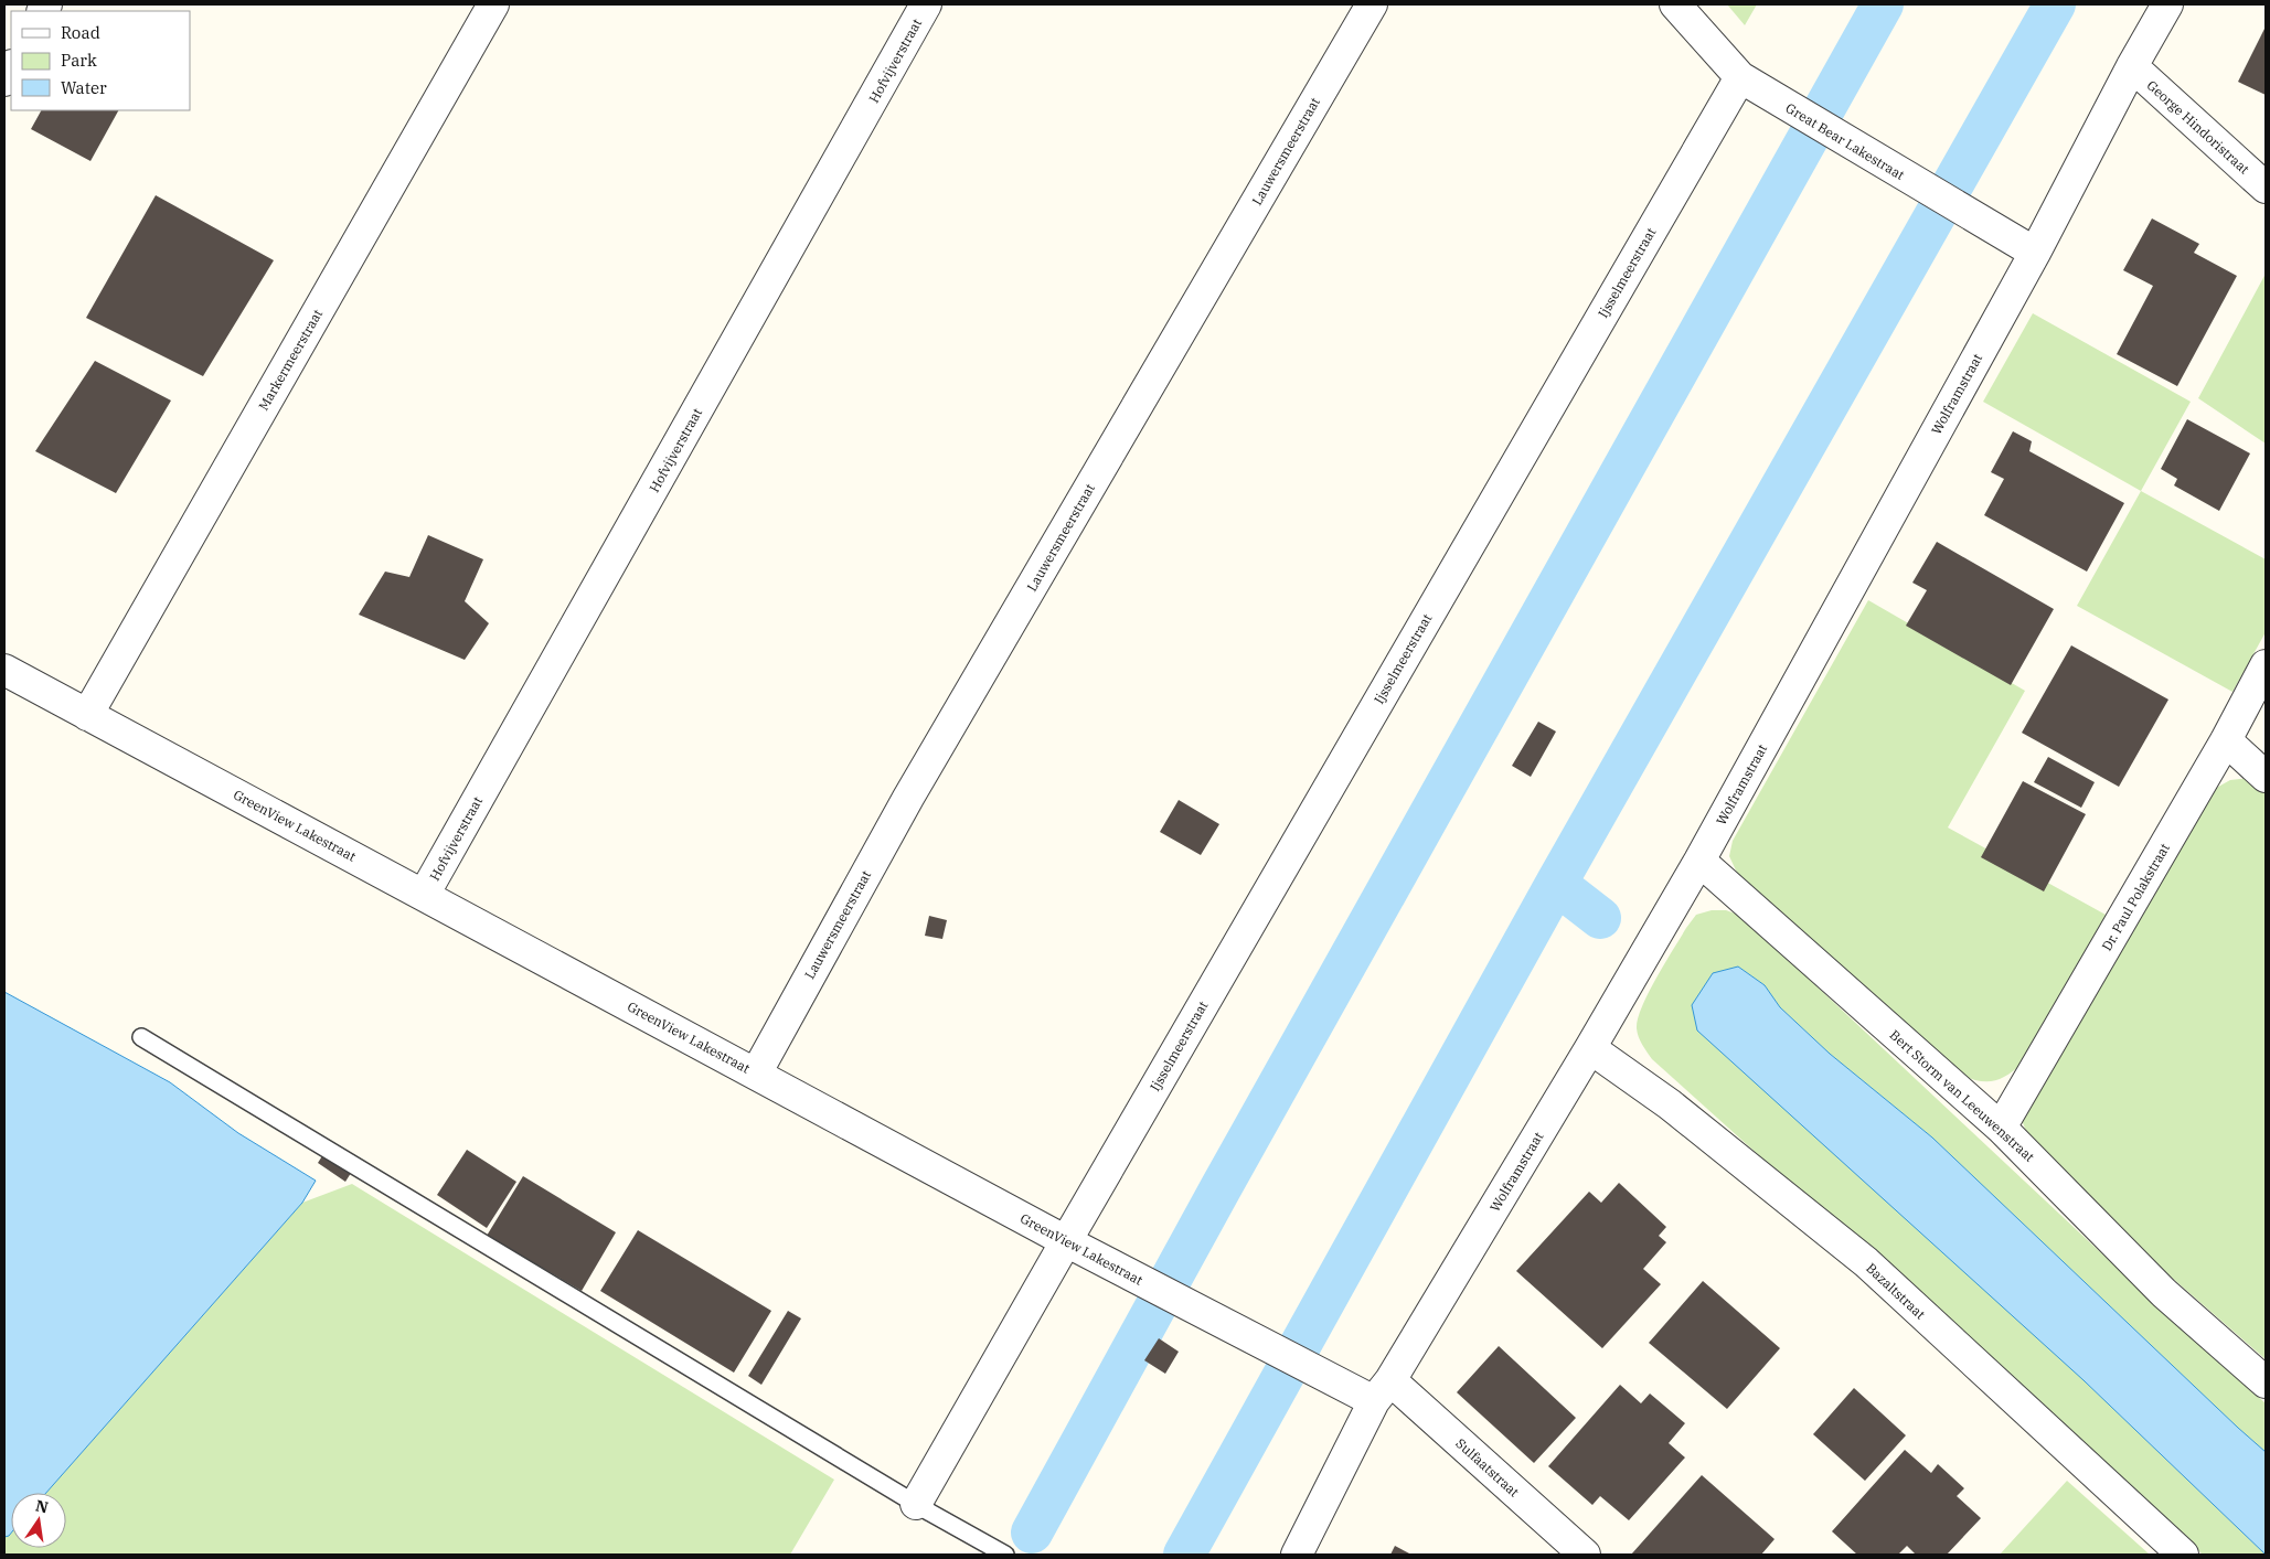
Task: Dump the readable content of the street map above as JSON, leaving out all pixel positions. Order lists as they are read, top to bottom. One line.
{"streets":{"street":["Hofvijverstraat","George Hindoristraat","Great Bear Lakestraat","Lauwersmeerstraat","Ijsselmeerstraat","Markermeerstraat","Wolframstraat","GreenView Lakestraat","Dr. Paul Polakstraat","Bert Storm van Leeuwenstraat","Bazaltstraat","Sulfaatstraat"]},"crossings":[["Hofvijverstraat","GreenView Lakestraat"],["George Hindoristraat","Wolframstraat"],["Great Bear Lakestraat","Ijsselmeerstraat"],["Great Bear Lakestraat","Wolframstraat"],["Lauwersmeerstraat","GreenView Lakestraat"],["Ijsselmeerstraat","GreenView Lakestraat"],["Markermeerstraat","GreenView Lakestraat"],["Wolframstraat","GreenView Lakestraat"],["Wolframstraat","Bert Storm van Leeuwenstraat"],["Wolframstraat","Bazaltstraat"],["Wolframstraat","Sulfaatstraat"],["GreenView Lakestraat","Sulfaatstraat"],["Dr. Paul Polakstraat","Bert Storm van Leeuwenstraat"]],"legend":["Road","Park","Water"],"north":"top"}
